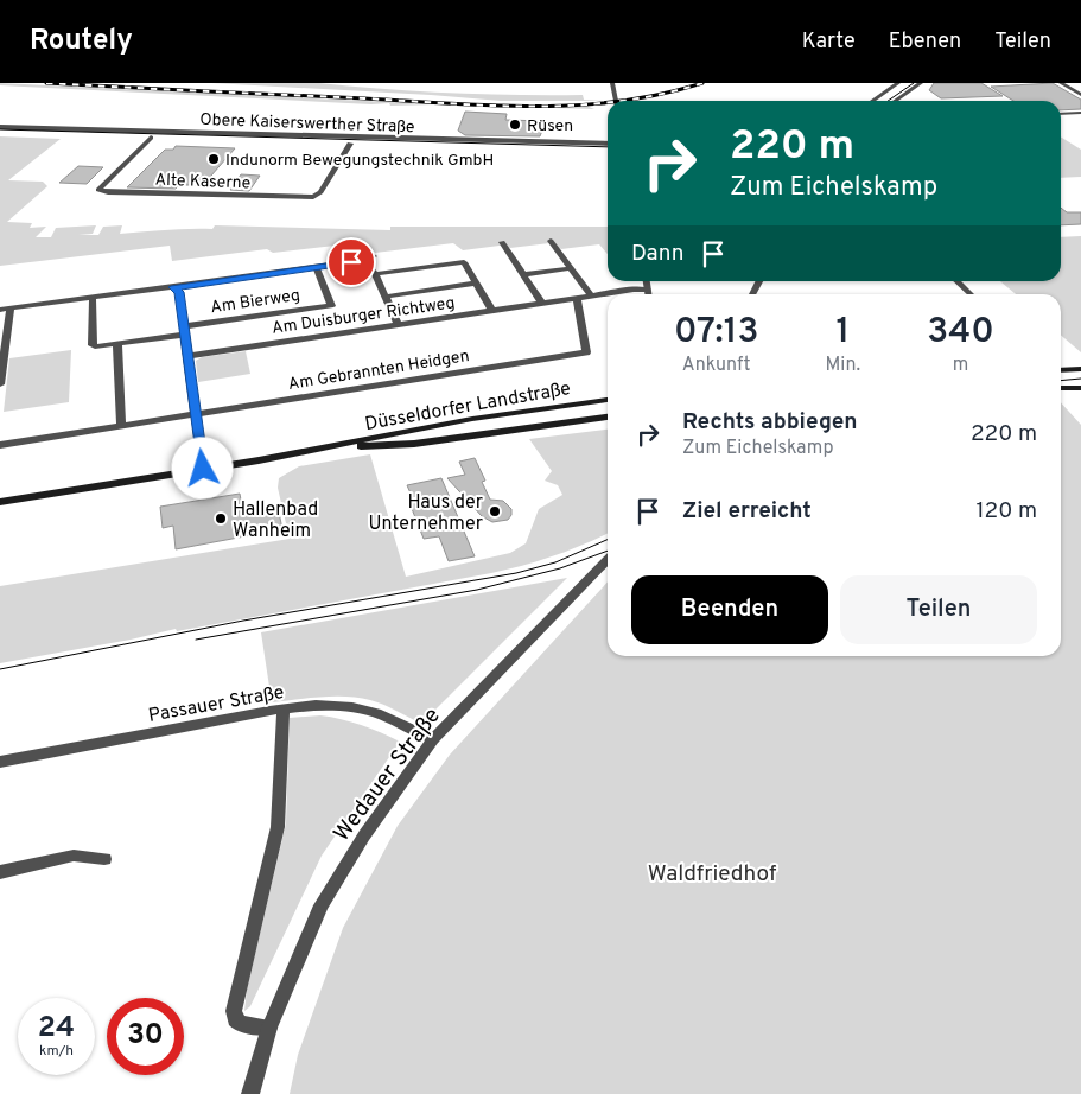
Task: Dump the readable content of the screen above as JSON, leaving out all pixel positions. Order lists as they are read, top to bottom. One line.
{"streets":{"main road":["Düsseldorfer Landstraße"],"street":["Obere Kaiserswerther Straße","Alte Kaserne","Am Bierweg","Am Duisburger Richtweg","Am Gebrannten Heidgen","Passauer Straße","Wedauer Straße"]},"crossings":[["Obere Kaiserswerther Straße","Alte Kaserne"],["Am Duisburger Richtweg","Am Gebrannten Heidgen"],["Passauer Straße","Wedauer Straße"]],"parks":["Waldfriedhof"],"places":["Rüsen","Indunorm Bewegungstechnik GmbH","Haus der Unternehmer","Hallenbad Wanheim"],"page":{"header":"Routely","nav":["Karte","Ebenen","Teilen"],"turn":["220 m","Zum Eichelskamp"],"then":"Dann","eta":["07:13","Ankunft","1","Min.","340","m"],"list":[{"name":"Rechts abbiegen","note":"Zum Eichelskamp","value":"220 m"},{"name":"Ziel erreicht","value":"120 m"}],"buttons":["Beenden","Teilen"],"speed":"24 km/h","limit":"30"}}
